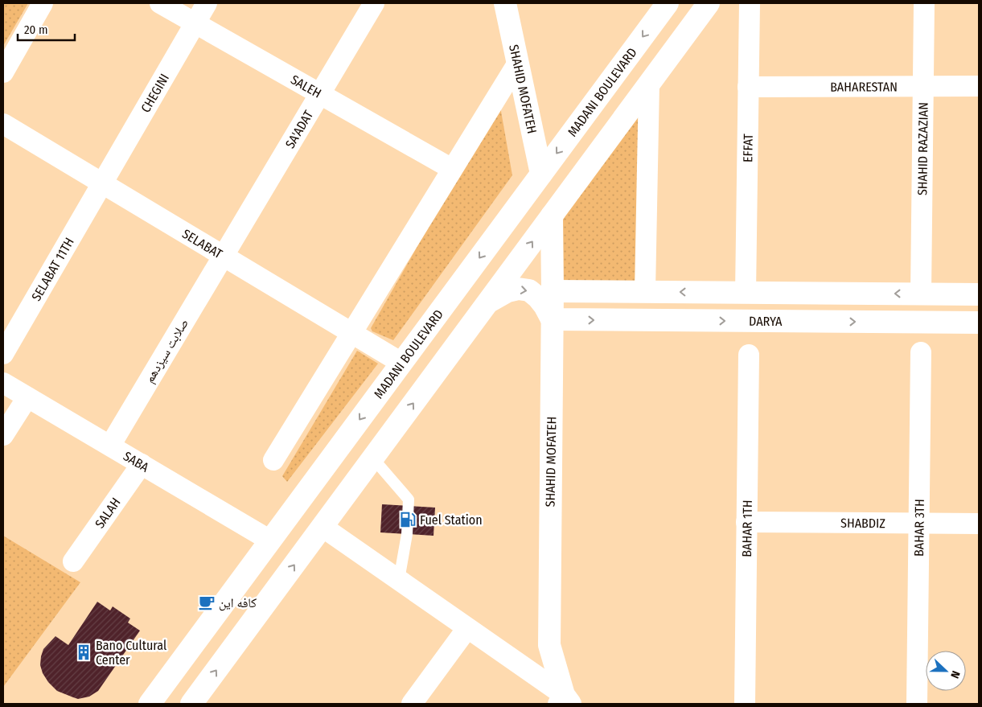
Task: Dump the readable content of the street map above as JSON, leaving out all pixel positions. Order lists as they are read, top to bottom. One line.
{"streets":{"street":["SALEH","BAHARESTAN","SHAHID MOFATEH","MADANI BOULEVARD","CHEGINI","SA'ADAT","EFFAT","SHAHID RAZAZIAN","SELABAT","SELABAT 11TH","DARYA","صلابت سیزدهم","SABA","SALAH","SHABDIZ","BAHAR 3TH","BAHAR 1TH"]},"crossings":[["SALEH","CHEGINI"],["SALEH","SA'ADAT"],["BAHARESTAN","EFFAT"],["BAHARESTAN","SHAHID RAZAZIAN"],["SHAHID MOFATEH","MADANI BOULEVARD"],["SHAHID MOFATEH","DARYA"],["MADANI BOULEVARD","SELABAT"],["MADANI BOULEVARD","SABA"],["CHEGINI","SELABAT"],["CHEGINI","SELABAT 11TH"],["SA'ADAT","SELABAT"],["SA'ADAT","صلابت سیزدهم"],["SELABAT","SELABAT 11TH"],["SELABAT","صلابت سیزدهم"],["صلابت سیزدهم","SABA"],["SABA","SALAH"],["SHABDIZ","BAHAR 3TH"],["SHABDIZ","BAHAR 1TH"]],"places":{"fuel station":["Fuel Station"],"cafe":["کافه این"],"building":["Bano Cultural Center"]},"scale_bar":"20 m","north":"right"}
